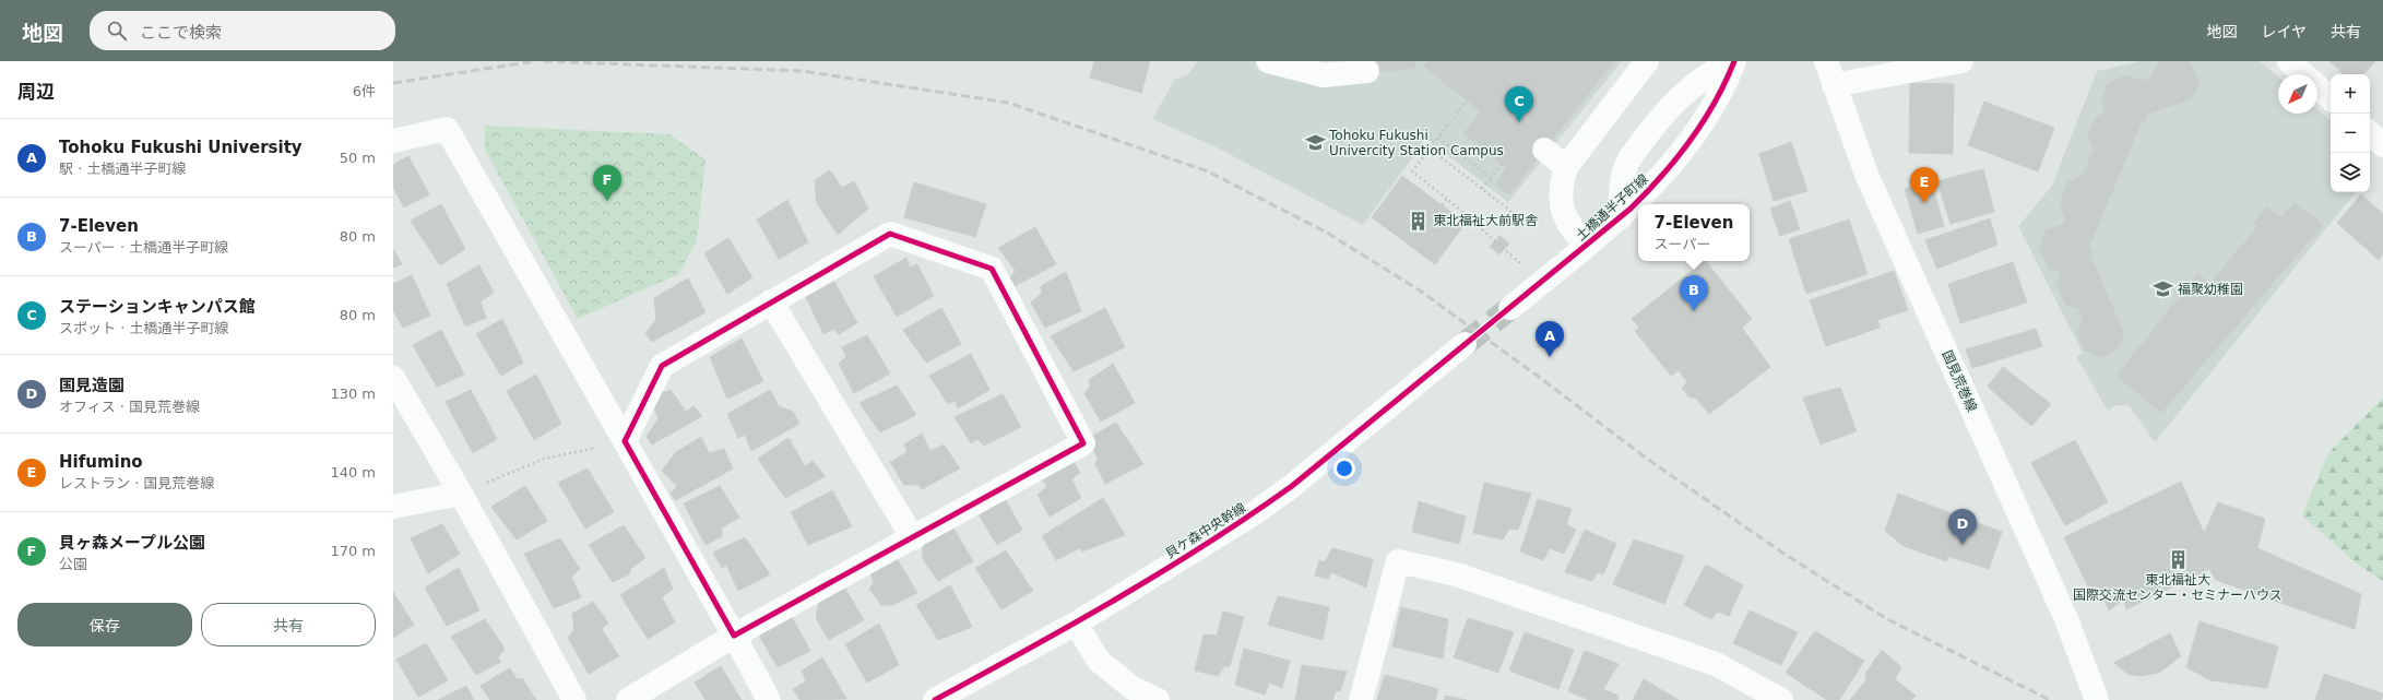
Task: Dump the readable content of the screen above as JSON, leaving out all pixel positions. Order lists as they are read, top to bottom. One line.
{"streets":{"street":["土橋通半子町線","国見荒巻線","貝ケ森中央幹線"]},"places":{"school or university":["Tohoku Fukushi Univercity Station Campus","福聚幼稚園"],"building":["東北福祉大前駅舎","東北福祉大 国際交流センター・セミナーハウス"]},"north":"bottom left","page":{"header":"地図","search":"ここで検索","nav":["地図","レイヤ","共有"],"heading":["周辺","6件"],"map_buttons":["+","−"],"pins":["C","F","E","B","A","D"],"list":[{"mark":"A","name":"Tohoku Fukushi University","note":"駅 · 土橋通半子町線","value":"50 m"},{"mark":"B","name":"7-Eleven","note":"スーパー · 土橋通半子町線","value":"80 m"},{"mark":"C","name":"ステーションキャンパス館","note":"スポット · 土橋通半子町線","value":"80 m"},{"mark":"D","name":"国見造園","note":"オフィス · 国見荒巻線","value":"130 m"},{"mark":"E","name":"Hifumino","note":"レストラン · 国見荒巻線","value":"140 m"},{"mark":"F","name":"貝ヶ森メープル公園","note":"公園","value":"170 m"}],"popup":["7-Eleven","スーパー"],"buttons":["保存","共有"]}}
